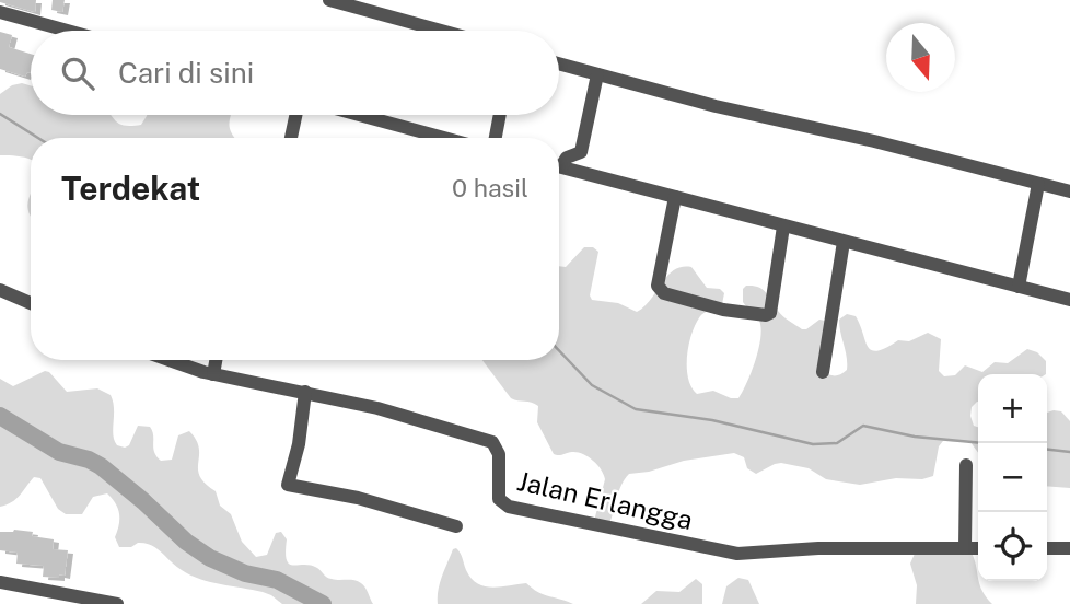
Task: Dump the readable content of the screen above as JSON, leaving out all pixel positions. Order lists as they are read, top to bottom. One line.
{"streets":{"street":["Jalan Erlangga"]},"north":"bottom","page":{"search":"Cari di sini","heading":["Terdekat","0 hasil"],"map_buttons":["+","−"]}}
